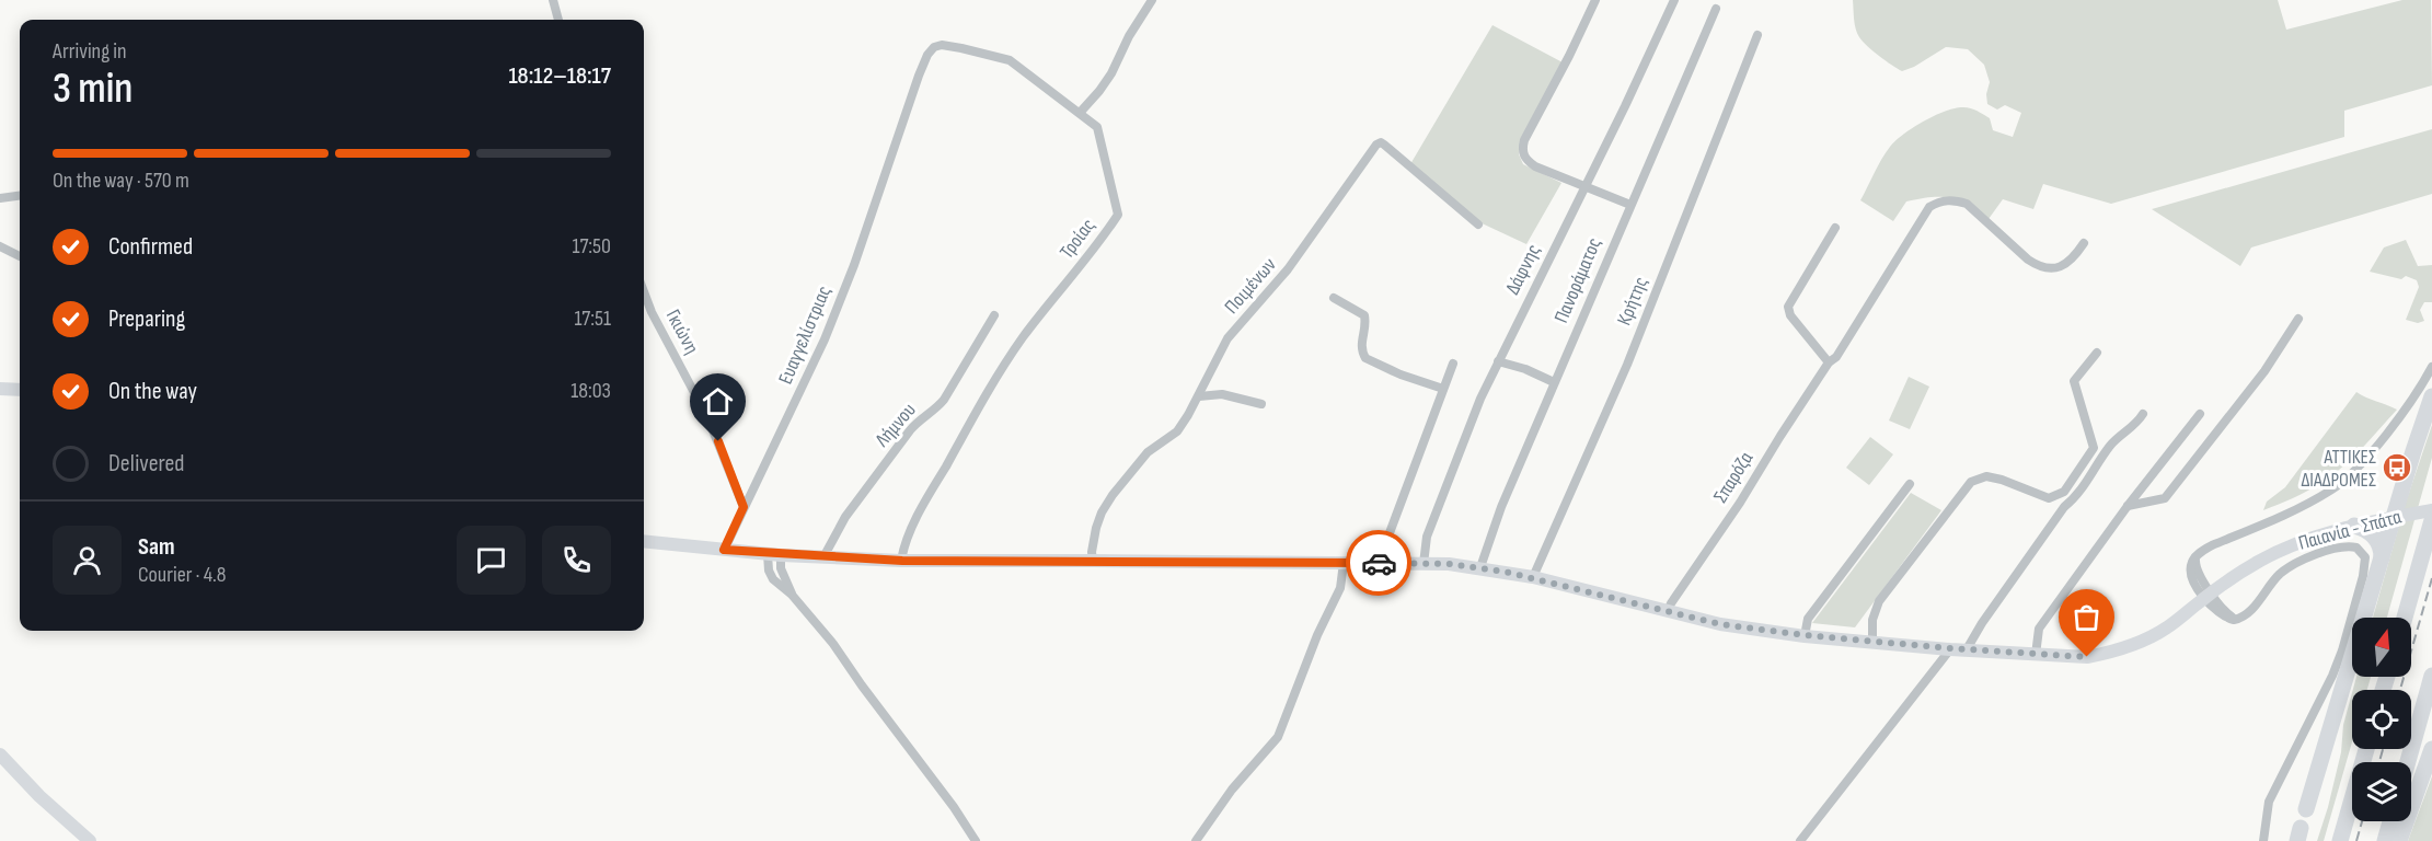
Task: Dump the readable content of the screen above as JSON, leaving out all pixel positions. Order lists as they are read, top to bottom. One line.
{"streets":{"main road":["Παιανία - Σπάτα"],"street":["Τροίας","Δάφνης","Πανοράματος","Ποιμένων","Κρήτης","Γκιώνη","Ευαγγελίστριας","Λήμνου","Σπαρόζα"]},"crossings":[["Τροίας","Ευαγγελίστριας"],["Τροίας","Παιανία - Σπάτα"],["Δάφνης","Παιανία - Σπάτα"],["Πανοράματος","Παιανία - Σπάτα"],["Ποιμένων","Παιανία - Σπάτα"],["Κρήτης","Παιανία - Σπάτα"],["Γκιώνη","Ευαγγελίστριας"],["Ευαγγελίστριας","Παιανία - Σπάτα"],["Λήμνου","Παιανία - Σπάτα"],["Σπαρόζα","Παιανία - Σπάτα"]],"places":{"bus stop":["ΑΤΤΙΚΕΣ ΔΙΑΔΡΟΜΕΣ"]},"north":"top","page":{"heading":["3 min","Arriving in","18:12–18:17"],"panel":["Sam","Courier · 4.8"],"bar":"On the way · 570 m","list":[["Confirmed","17:50"],["Preparing","17:51"],["On the way","18:03"],"Delivered"]}}
